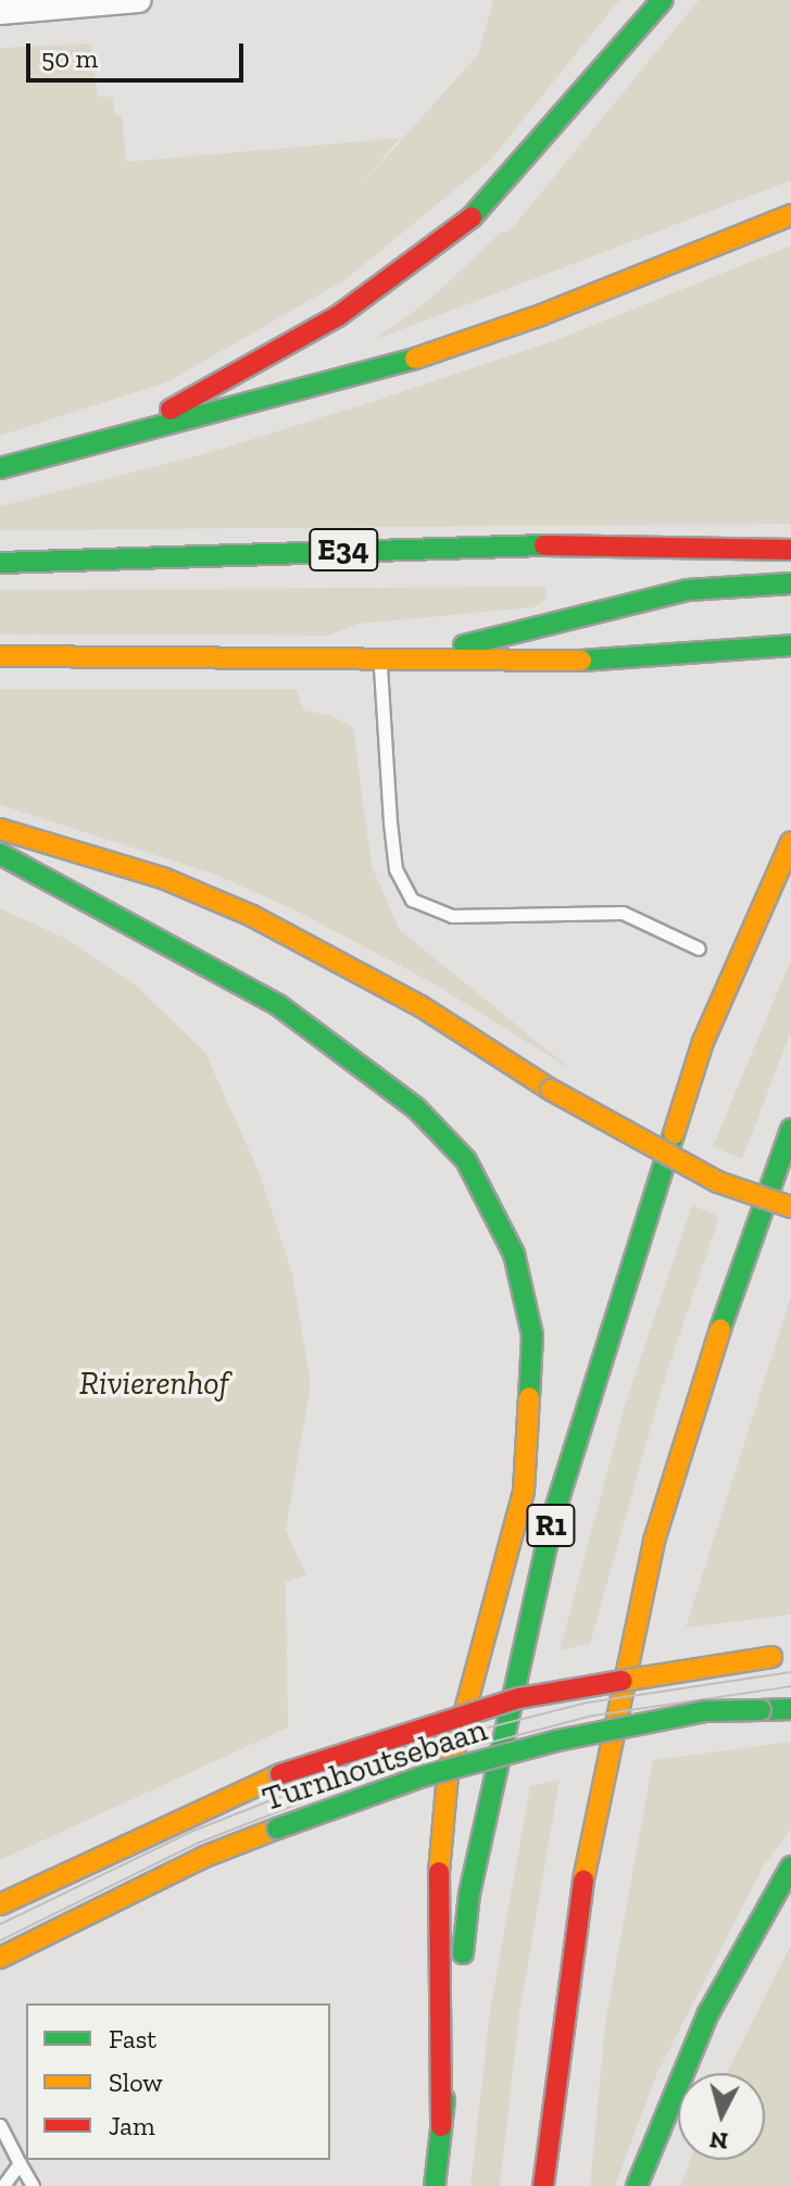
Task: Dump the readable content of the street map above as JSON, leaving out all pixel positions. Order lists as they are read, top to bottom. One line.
{"streets":{"main road":["E34","R1","Turnhoutsebaan"]},"parks":["Rivierenhof"],"legend":["Fast","Slow","Jam"],"scale_bar":"50 m","north":"bottom"}
